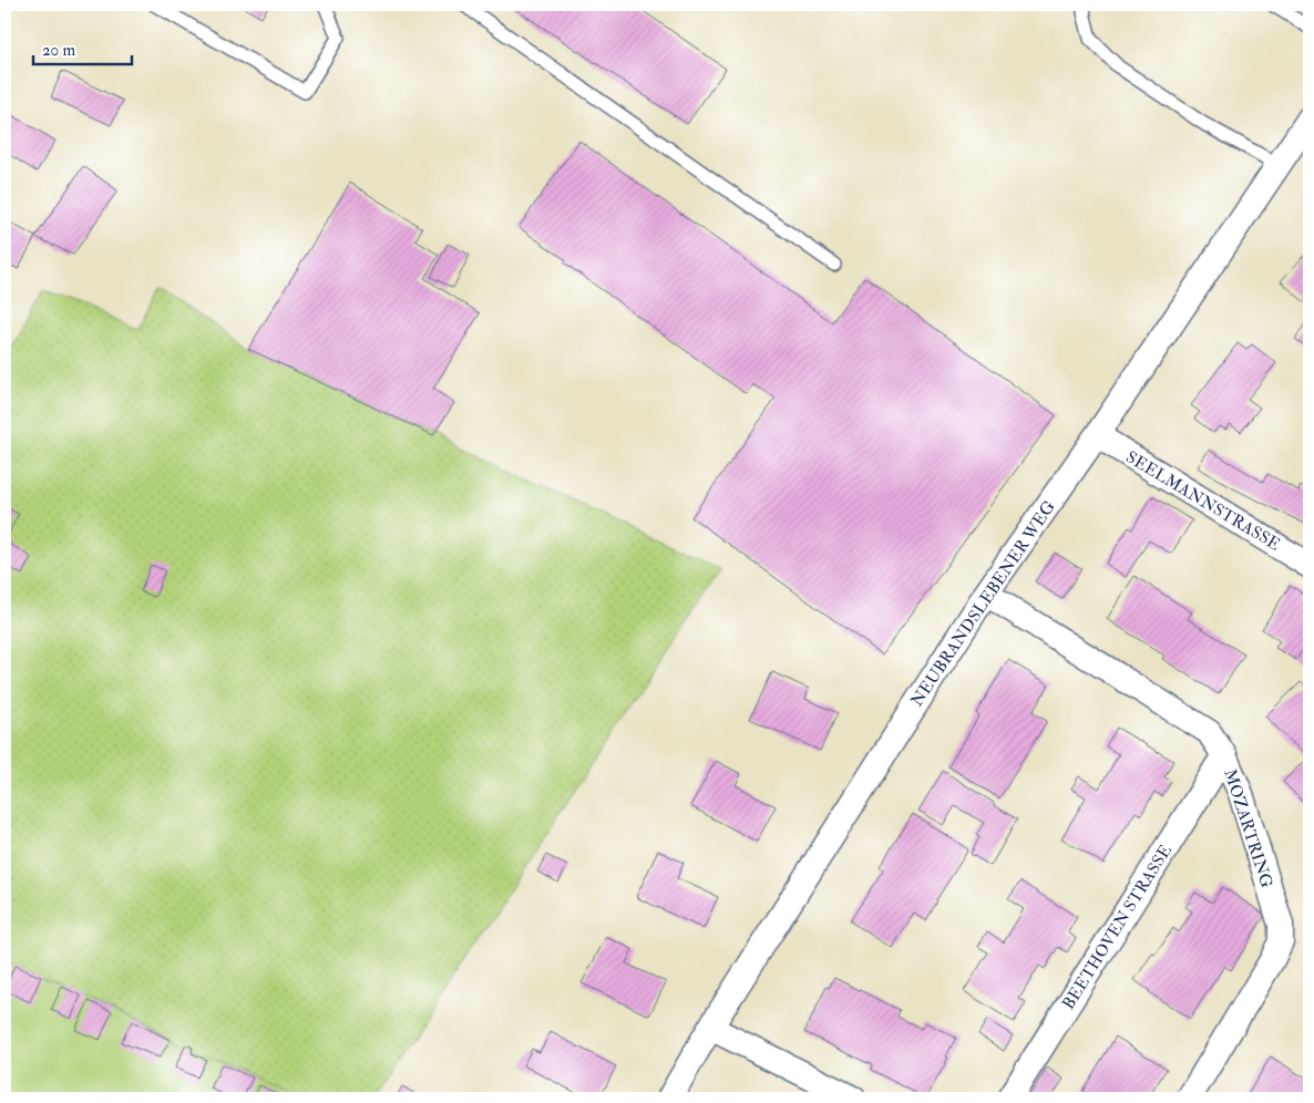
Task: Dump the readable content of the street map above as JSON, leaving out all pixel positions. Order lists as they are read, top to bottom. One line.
{"streets":{"street":["SEELMANNSTRASSE","NEUBRANDSLEBENER WEG","MOZARTRING","BEETHOVEN STRASSE"]},"crossings":[["SEELMANNSTRASSE","NEUBRANDSLEBENER WEG"],["NEUBRANDSLEBENER WEG","MOZARTRING"],["MOZARTRING","BEETHOVEN STRASSE"]],"scale_bar":"20 m"}
